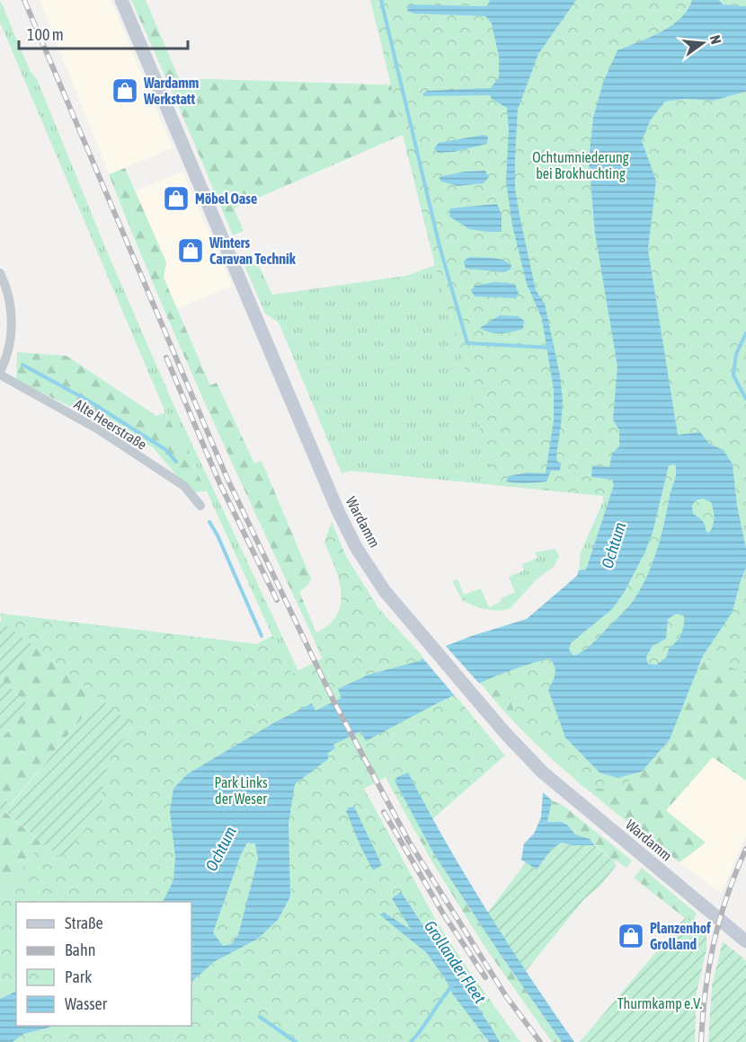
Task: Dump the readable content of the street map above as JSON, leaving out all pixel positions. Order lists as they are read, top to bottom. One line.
{"streets":{"street":["Alte Heerstraße","Wardamm"]},"water":["Ochtum","Grollander Fleet"],"parks":["Ochtumniederung bei Brokhuchting","Park Links der Weser","Thurmkamp e.V."],"places":{"shop":["Wardamm Werkstatt","Möbel Oase","Winters Caravan Technik","Planzenhof Grolland"]},"legend":["Straße","Bahn","Park","Wasser"],"scale_bar":"100 m","north":"right"}
